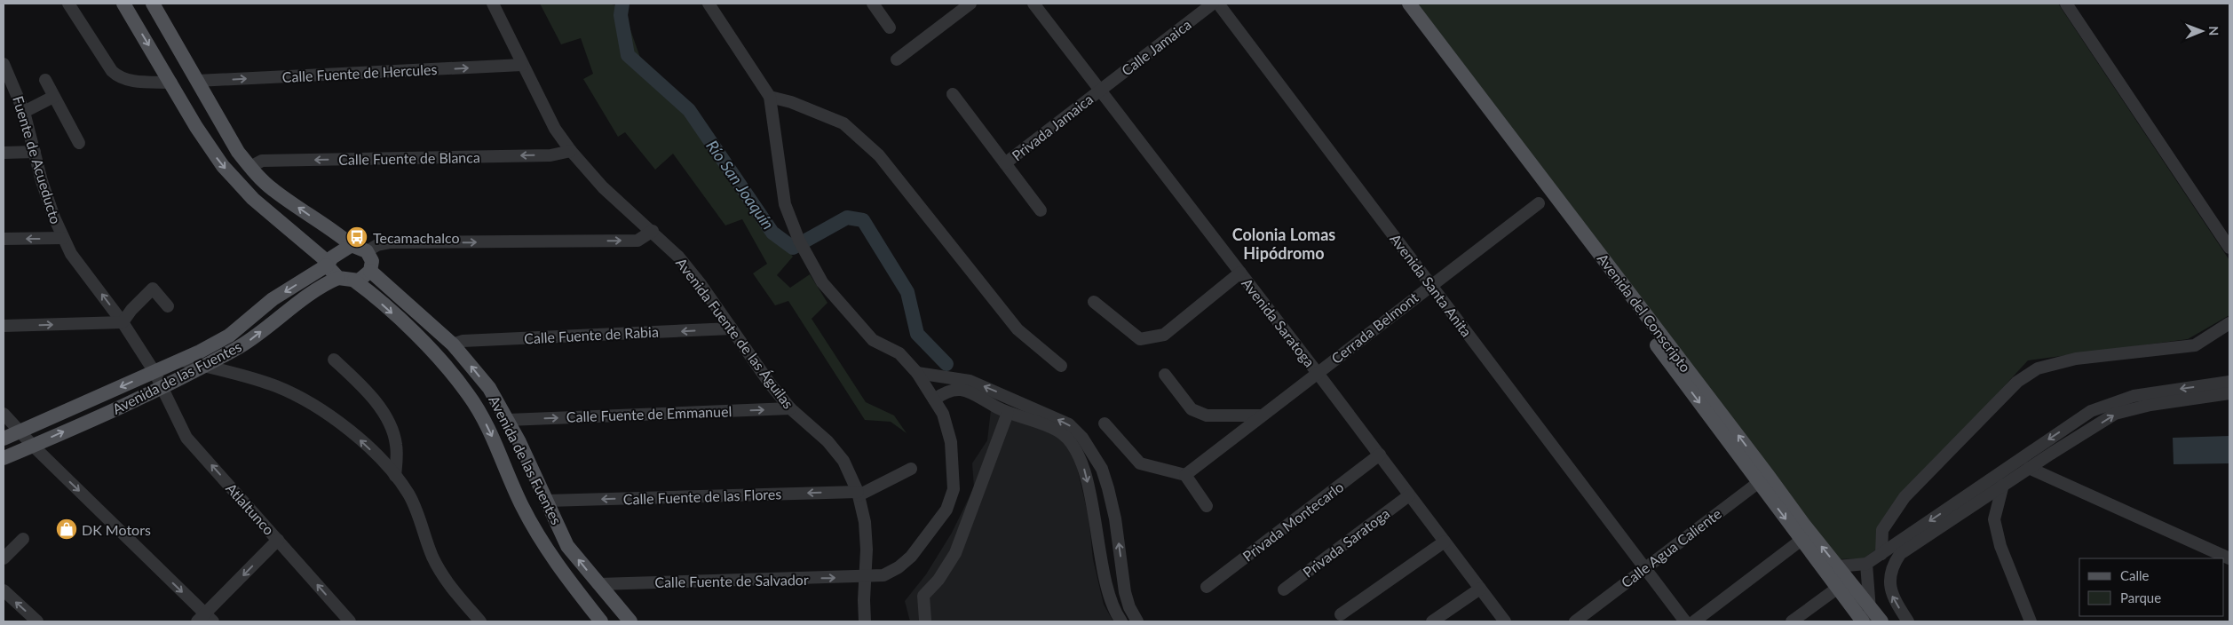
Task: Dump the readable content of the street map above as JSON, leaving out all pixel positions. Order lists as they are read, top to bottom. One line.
{"streets":{"main road":["Avenida del Conscripto","Avenida de las Fuentes"],"street":["Calle Jamaica","Calle Fuente de Hercules","Privada Jamaica","Calle Fuente de Blanca","Fuente de Acueducto","Avenida Santa Anita","Avenida Saratoga","Cerrada Belmont","Avenida Fuente de las Águilas","Calle Fuente de Rabia","Calle Fuente de Emmanuel","Calle Fuente de las Flores","Atlaltunco","Privada Montecarlo","Privada Saratoga","Calle Agua Caliente","Calle Fuente de Salvador"]},"crossings":[["Calle Jamaica","Privada Jamaica"],["Calle Jamaica","Avenida Saratoga"],["Calle Fuente de Hercules","Avenida Fuente de las Águilas"],["Privada Jamaica","Avenida Saratoga"],["Calle Fuente de Blanca","Avenida Fuente de las Águilas"],["Fuente de Acueducto","Avenida de las Fuentes"],["Fuente de Acueducto","Atlaltunco"],["Avenida Santa Anita","Cerrada Belmont"],["Avenida Santa Anita","Calle Agua Caliente"],["Avenida del Conscripto","Calle Agua Caliente"],["Avenida Saratoga","Cerrada Belmont"],["Avenida Saratoga","Privada Montecarlo"],["Avenida Saratoga","Privada Saratoga"],["Avenida Fuente de las Águilas","Calle Fuente de Rabia"],["Avenida Fuente de las Águilas","Calle Fuente de Emmanuel"],["Avenida Fuente de las Águilas","Calle Fuente de las Flores"],["Avenida Fuente de las Águilas","Calle Fuente de Salvador"],["Calle Fuente de Rabia","Avenida de las Fuentes"],["Avenida de las Fuentes","Calle Fuente de Emmanuel"],["Avenida de las Fuentes","Calle Fuente de las Flores"],["Avenida de las Fuentes","Atlaltunco"],["Avenida de las Fuentes","Calle Fuente de Salvador"]],"one_way":["Calle Fuente de Hercules","Calle Fuente de Emmanuel","Calle Fuente de las Flores"],"districts":["Colonia Lomas Hipódromo"],"water":["Río San Joaquín"],"places":{"bus stop":["Tecamachalco"],"shop":["DK Motors"]},"legend":["Calle","Parque"],"north":"right"}
